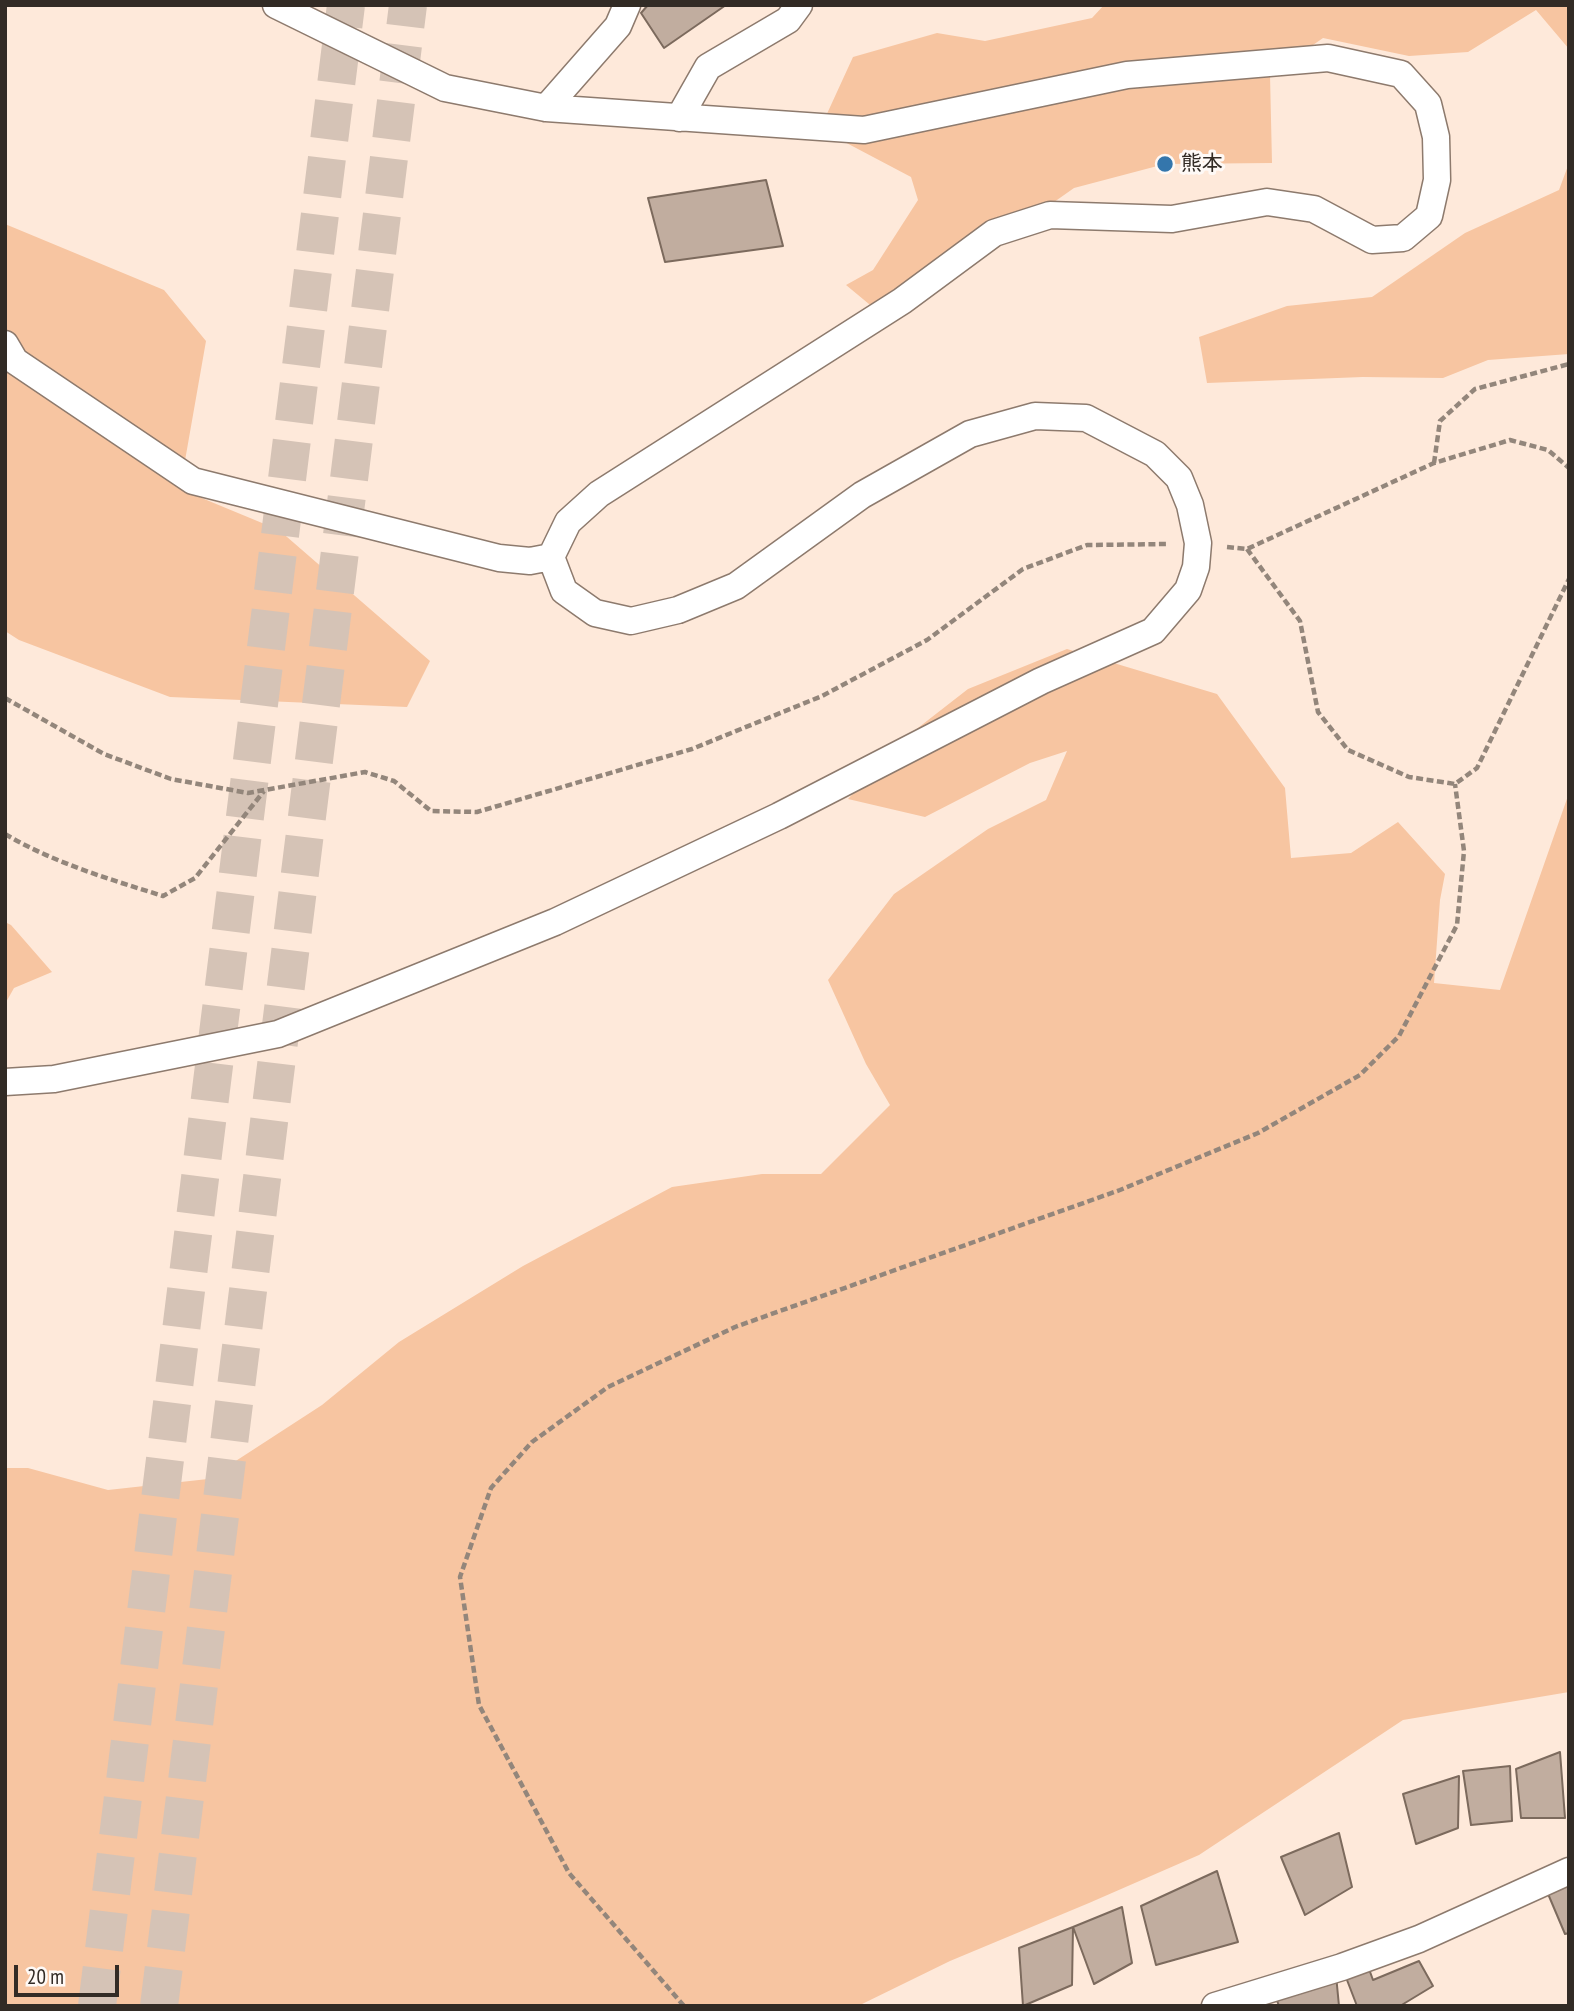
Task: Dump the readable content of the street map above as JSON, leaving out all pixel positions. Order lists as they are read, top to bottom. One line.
{"places":["熊本"],"scale_bar":"20 m"}
